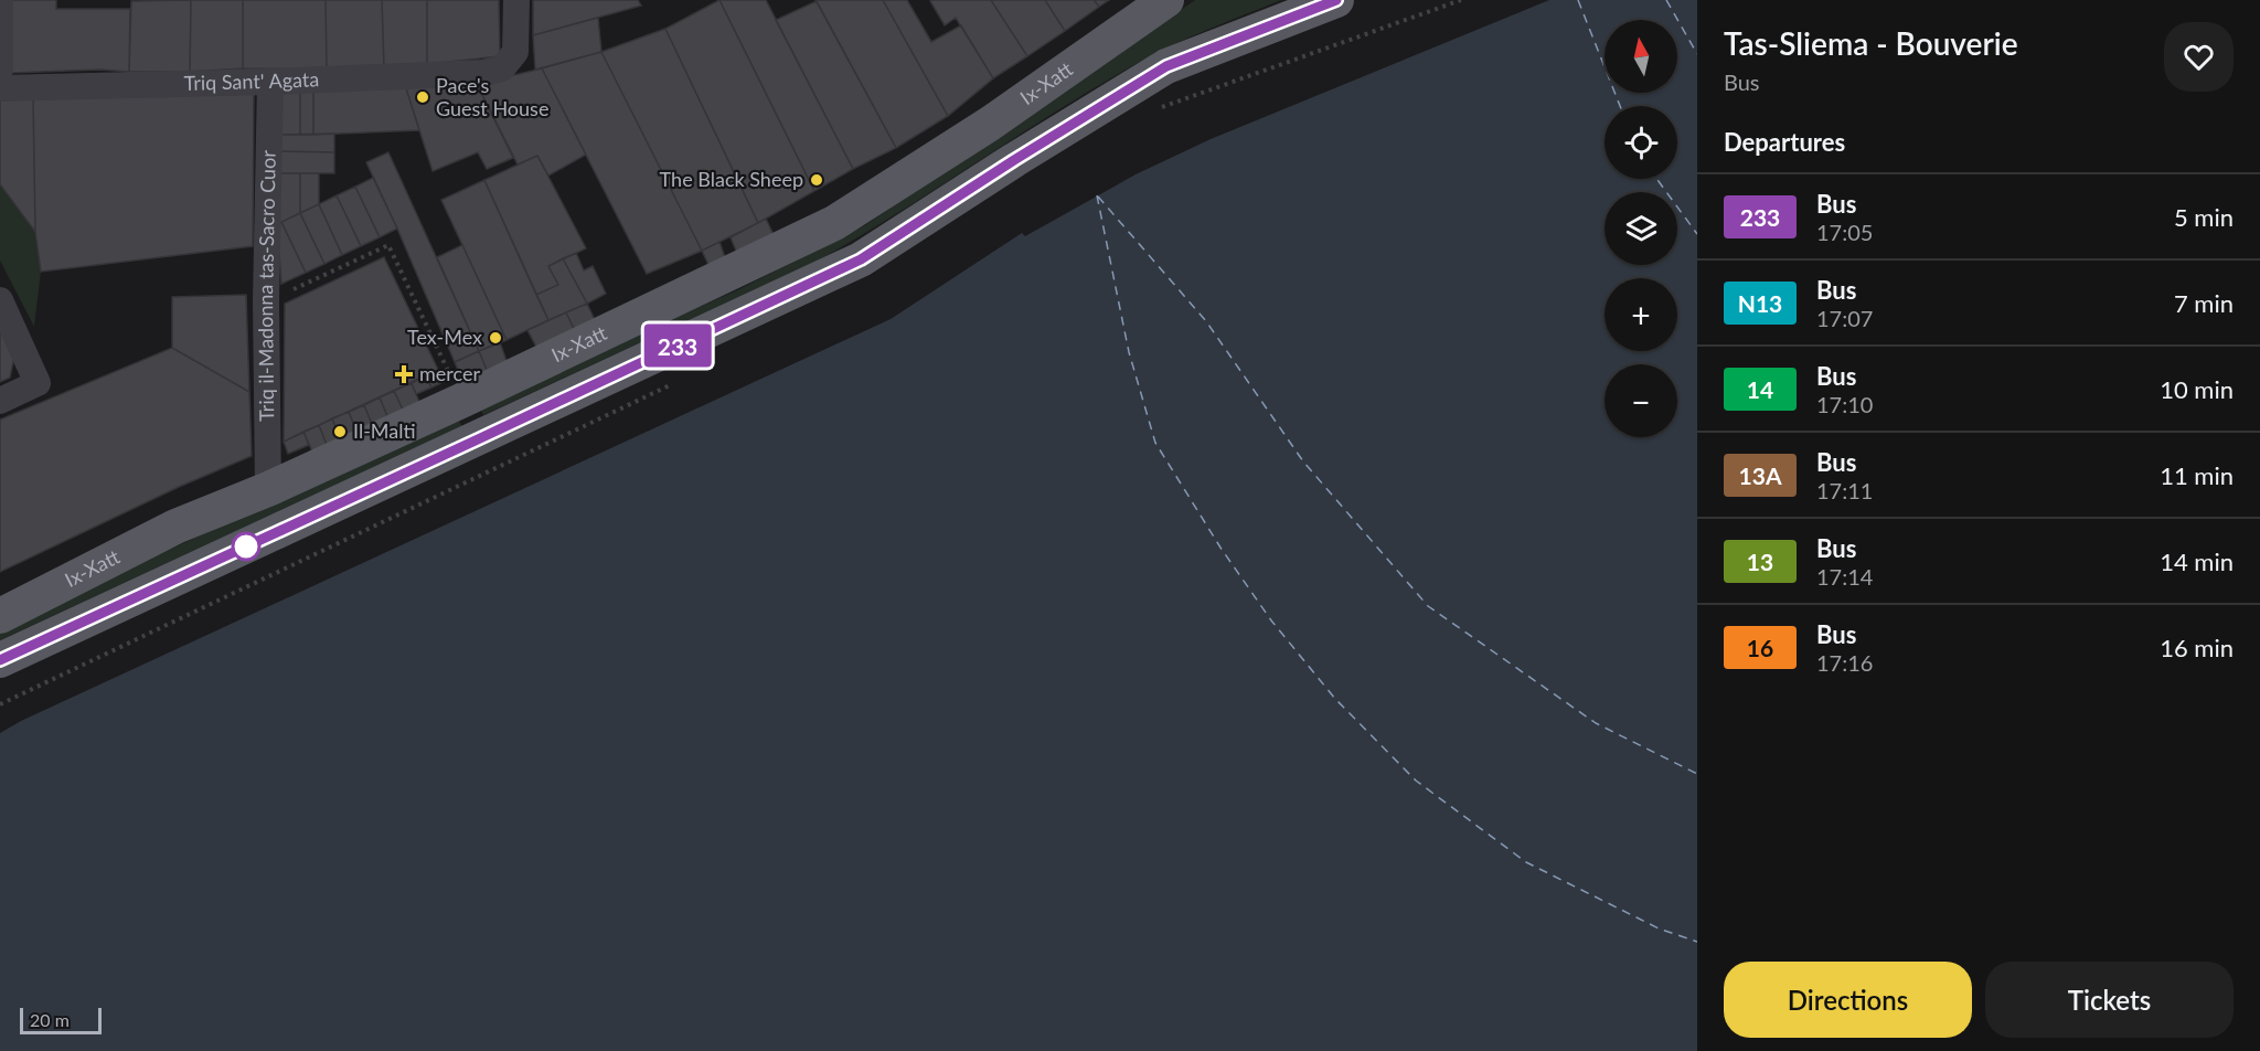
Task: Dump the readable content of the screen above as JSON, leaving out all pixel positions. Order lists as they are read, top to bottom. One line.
{"streets":{"main road":["Ix-Xatt"],"street":["Triq Sant' Agata","Triq il-Madonna tas-Sacro Cuor"]},"crossings":[["Triq Sant' Agata","Triq il-Madonna tas-Sacro Cuor"],["Ix-Xatt","Triq il-Madonna tas-Sacro Cuor"]],"places":{"other":["Pace's Guest House","The Black Sheep","Tex-Mex","Il-Malti"],"health":["mercer"]},"lines":["bus line 233"],"scale_bar":"20 m","north":"top","page":{"on_map":"233","heading":[["Tas-Sliema - Bouverie","Bus"],"Departures"],"map_buttons":["+","−"],"list":[{"mark":"233","name":"Bus","note":"17:05","value":"5 min"},{"mark":"N13","name":"Bus","note":"17:07","value":"7 min"},{"mark":"14","name":"Bus","note":"17:10","value":"10 min"},{"mark":"13A","name":"Bus","note":"17:11","value":"11 min"},{"mark":"13","name":"Bus","note":"17:14","value":"14 min"},{"mark":"16","name":"Bus","note":"17:16","value":"16 min"}],"buttons":["Directions","Tickets"],"scale":"20 m"}}
